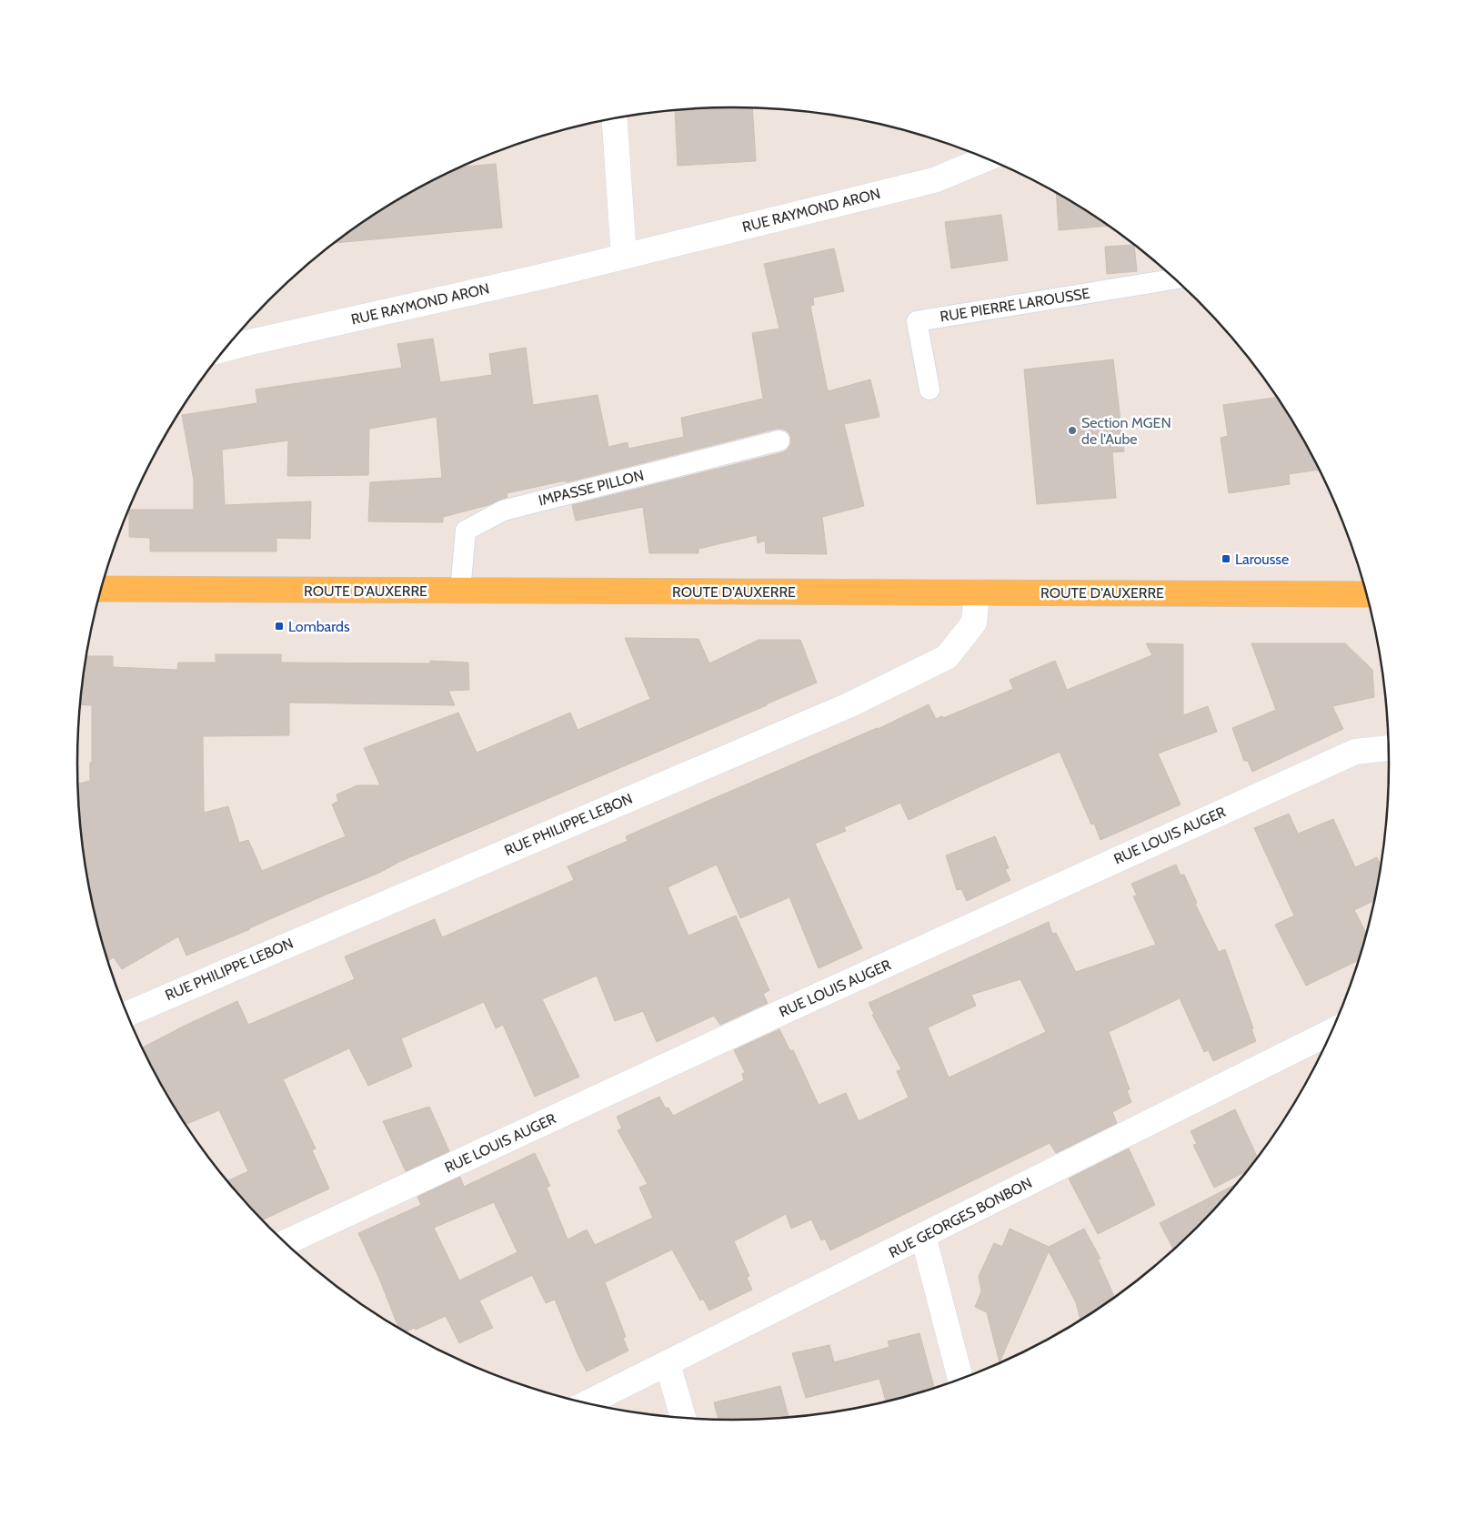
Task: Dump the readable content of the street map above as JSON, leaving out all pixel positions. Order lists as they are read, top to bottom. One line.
{"streets":{"main road":["ROUTE D'AUXERRE"],"street":["RUE RAYMOND ARON","RUE PHILIPPE LEBON","RUE LOUIS AUGER","RUE GEORGES BONBON"],"lane":["RUE PIERRE LAROUSSE","IMPASSE PILLON"]},"crossings":[["IMPASSE PILLON","ROUTE D'AUXERRE"],["ROUTE D'AUXERRE","RUE PHILIPPE LEBON"]],"places":{"other":["Section MGEN de l'Aube"],"transit":["Larousse","Lombards"]}}
